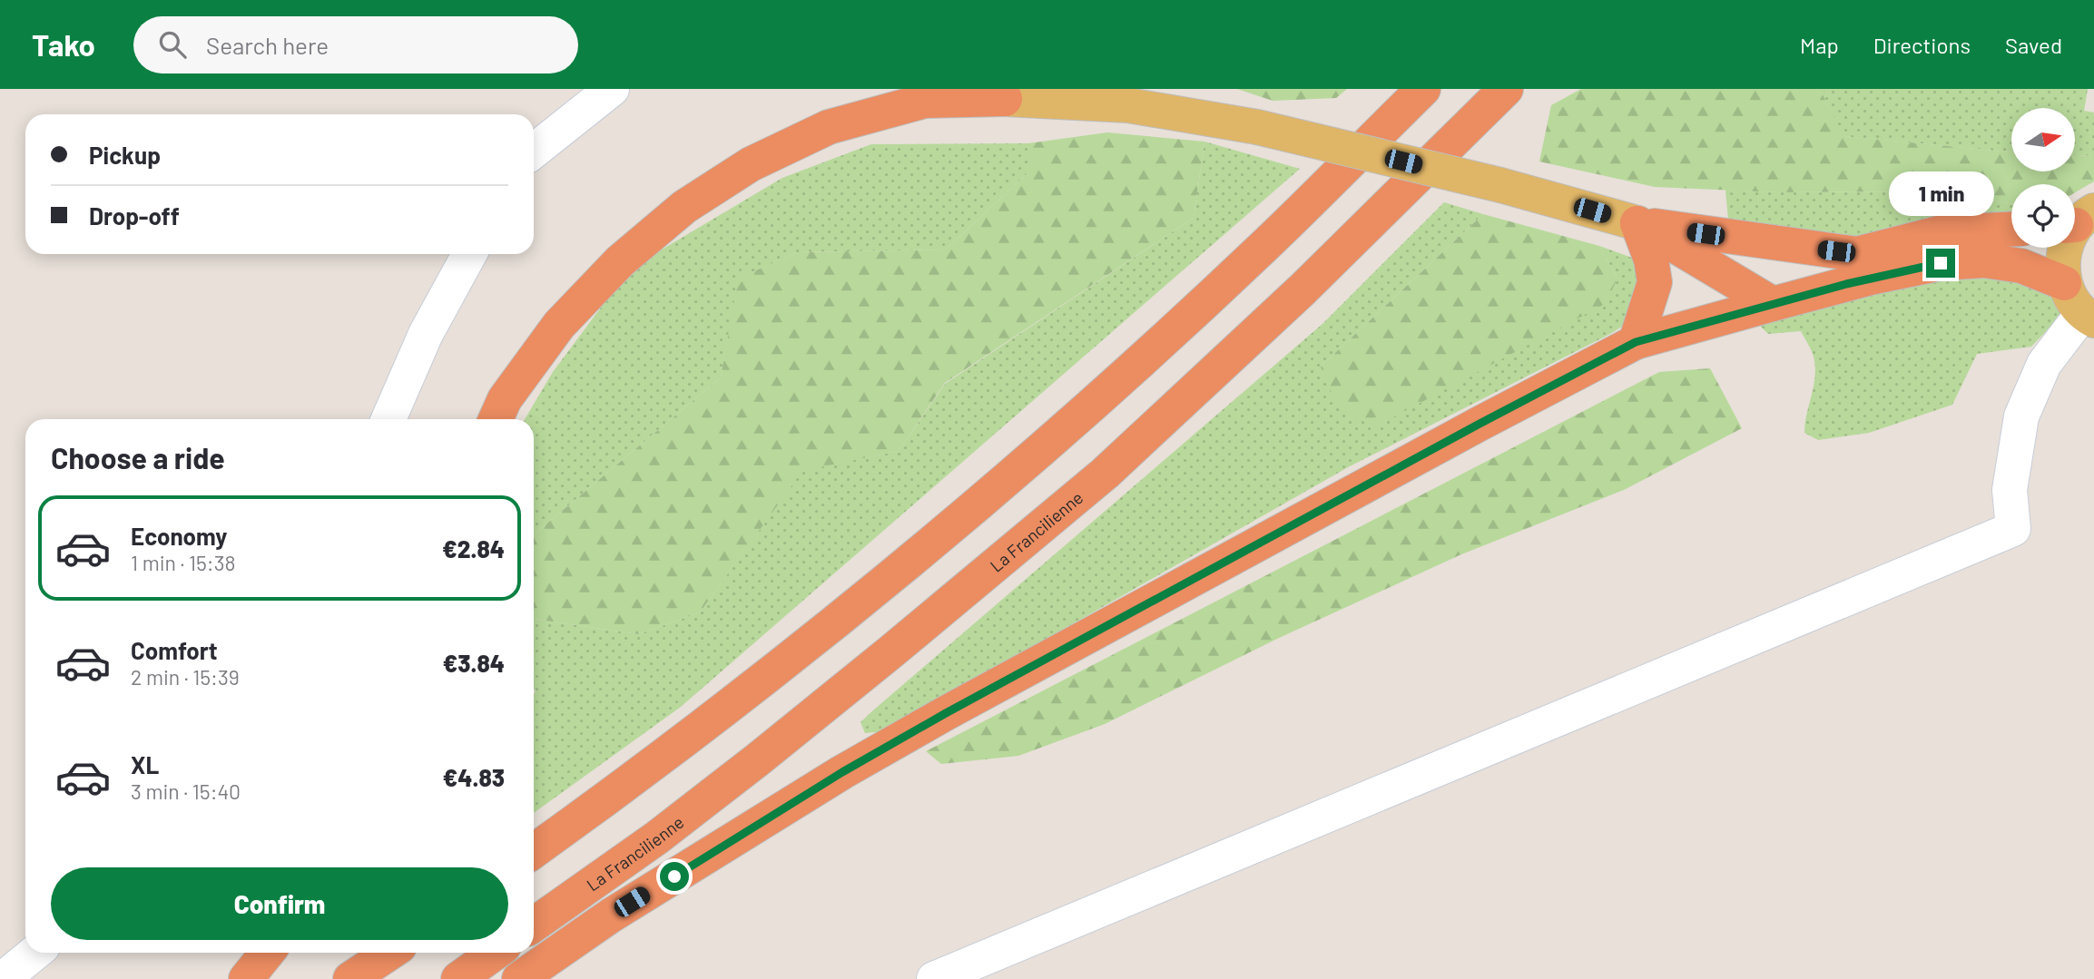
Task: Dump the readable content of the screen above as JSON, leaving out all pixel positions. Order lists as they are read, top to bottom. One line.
{"streets":{"highway":["La Francilienne"]},"north":"right","page":{"header":"Tako","search":"Search here","nav":["Map","Directions","Saved"],"banner":["Pickup","Drop-off"],"bubble":"1 min","heading":"Choose a ride","list":[{"name":"Economy","note":"1 min · 15:38","value":"€2.84"},{"name":"Comfort","note":"2 min · 15:39","value":"€3.84"},{"name":"XL","note":"3 min · 15:40","value":"€4.83"}],"buttons":"Confirm"}}
